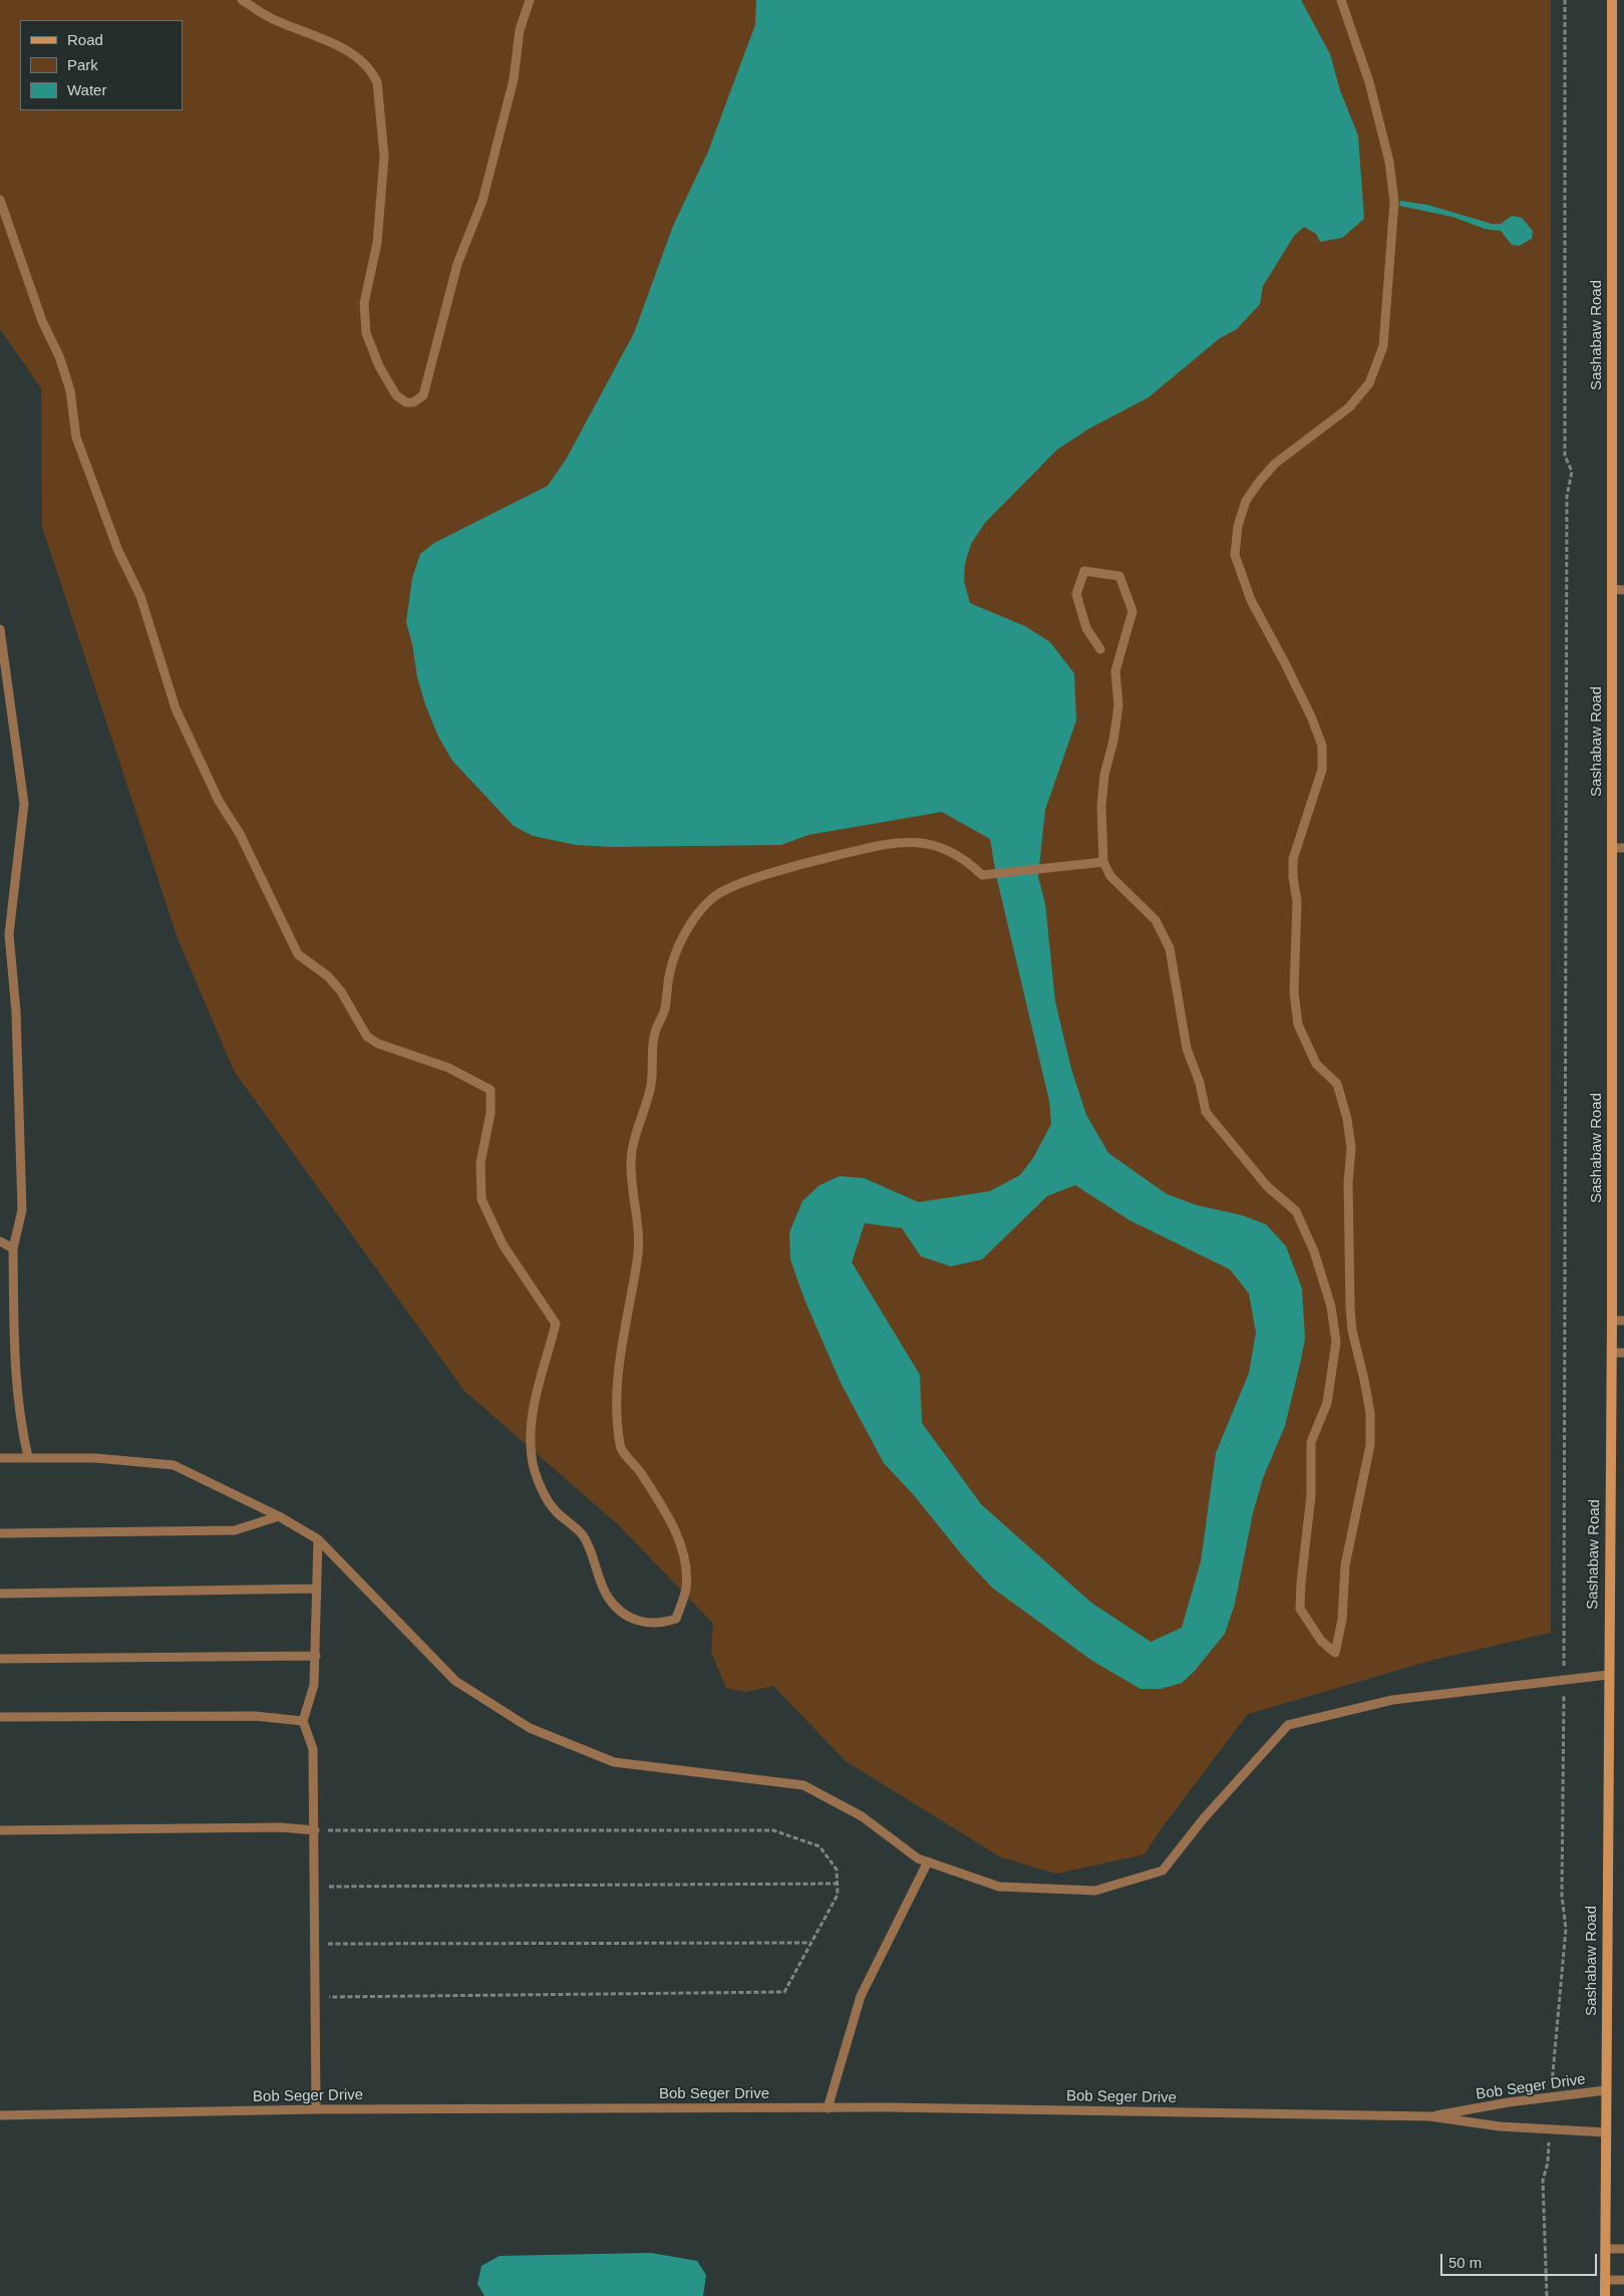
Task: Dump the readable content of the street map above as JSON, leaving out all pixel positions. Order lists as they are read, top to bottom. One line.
{"streets":{"main road":["Sashabaw Road"],"lane":["Bob Seger Drive"]},"crossings":[["Sashabaw Road","Bob Seger Drive"]],"legend":["Road","Park","Water"],"scale_bar":"50 m"}
